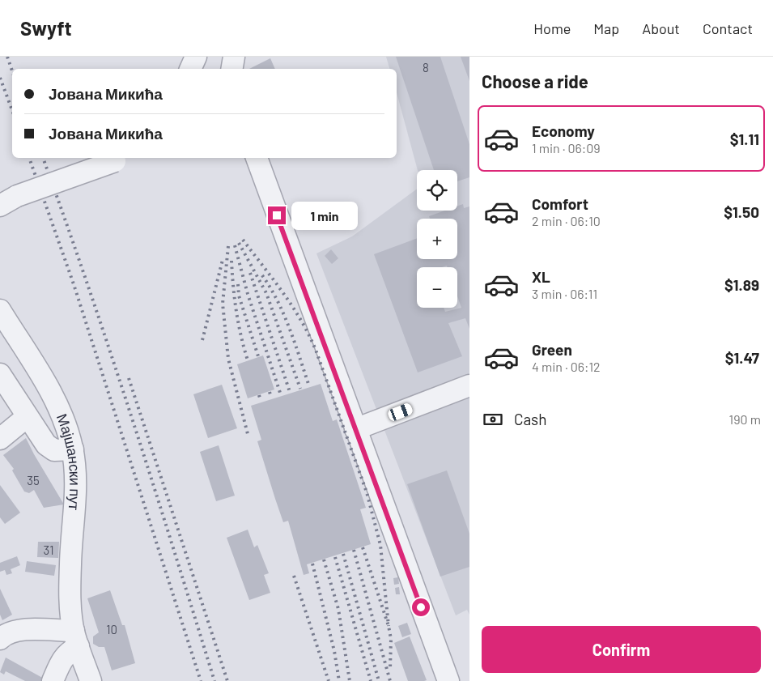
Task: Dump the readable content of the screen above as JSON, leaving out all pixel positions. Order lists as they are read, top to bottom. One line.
{"streets":{"street":["Мајшански пут"]},"house_numbers":["8","35","31","10"],"page":{"header":"Swyft","nav":["Home","Map","About","Contact"],"heading":"Choose a ride","banner":["Јована Микића","Јована Микића"],"list":[{"name":"Economy","note":"1 min · 06:09","value":"$1.11"},{"name":"Comfort","note":"2 min · 06:10","value":"$1.50"},{"name":"XL","note":"3 min · 06:11","value":"$1.89"},{"name":"Green","note":"4 min · 06:12","value":"$1.47"}],"map_buttons":["+","−"],"bubble":"1 min","pay":["Cash","190 m"],"buttons":"Confirm"}}
